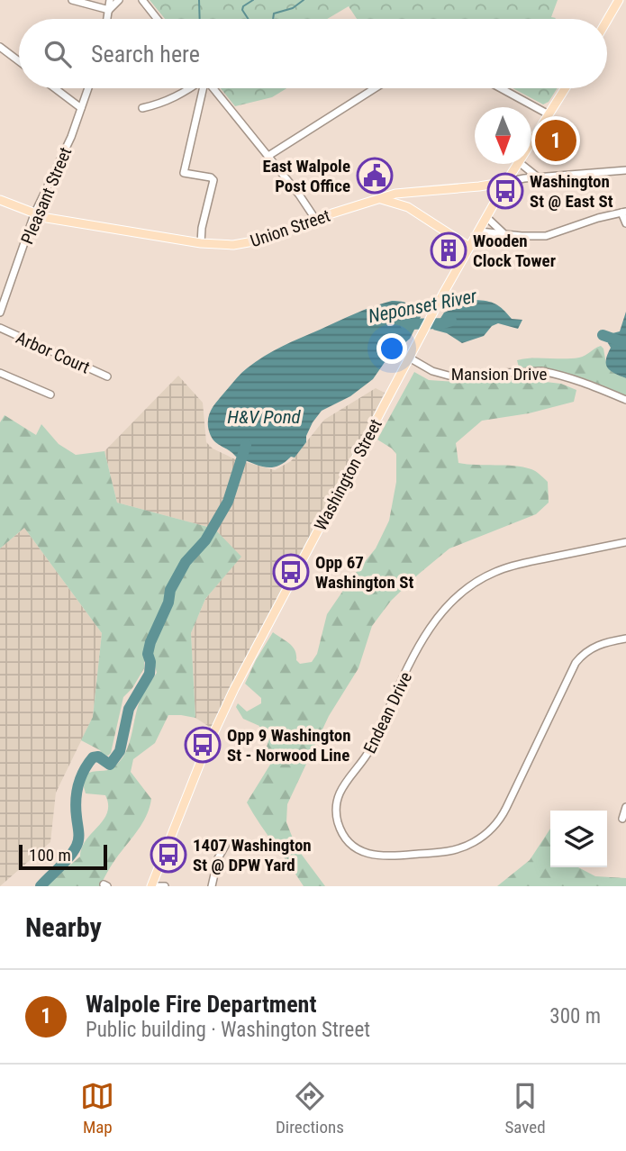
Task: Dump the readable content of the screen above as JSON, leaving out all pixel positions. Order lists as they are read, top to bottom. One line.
{"streets":{"main road":["Union Street","Washington Street"],"street":["Pleasant Street","Arbor Court","Mansion Drive","Endean Drive"]},"crossings":[["Pleasant Street","Union Street"],["Union Street","Washington Street"],["Mansion Drive","Washington Street"]],"water":["Neponset River","H&V Pond"],"places":{"public building":["East Walpole Post Office"],"bus stop":["Washington St @ East St","Opp 67 Washington St","Opp 9 Washington St - Norwood Line","1407 Washington St @ DPW Yard"],"building":["Wooden Clock Tower"]},"scale_bar":"100 m","north":"bottom","page":{"search":"Search here","pins":"1","scale":"100 m","heading":"Nearby","list":[{"mark":"1","name":"Walpole Fire Department","note":"Public building · Washington Street","value":"300 m"}],"nav":["Map","Directions","Saved"]}}
